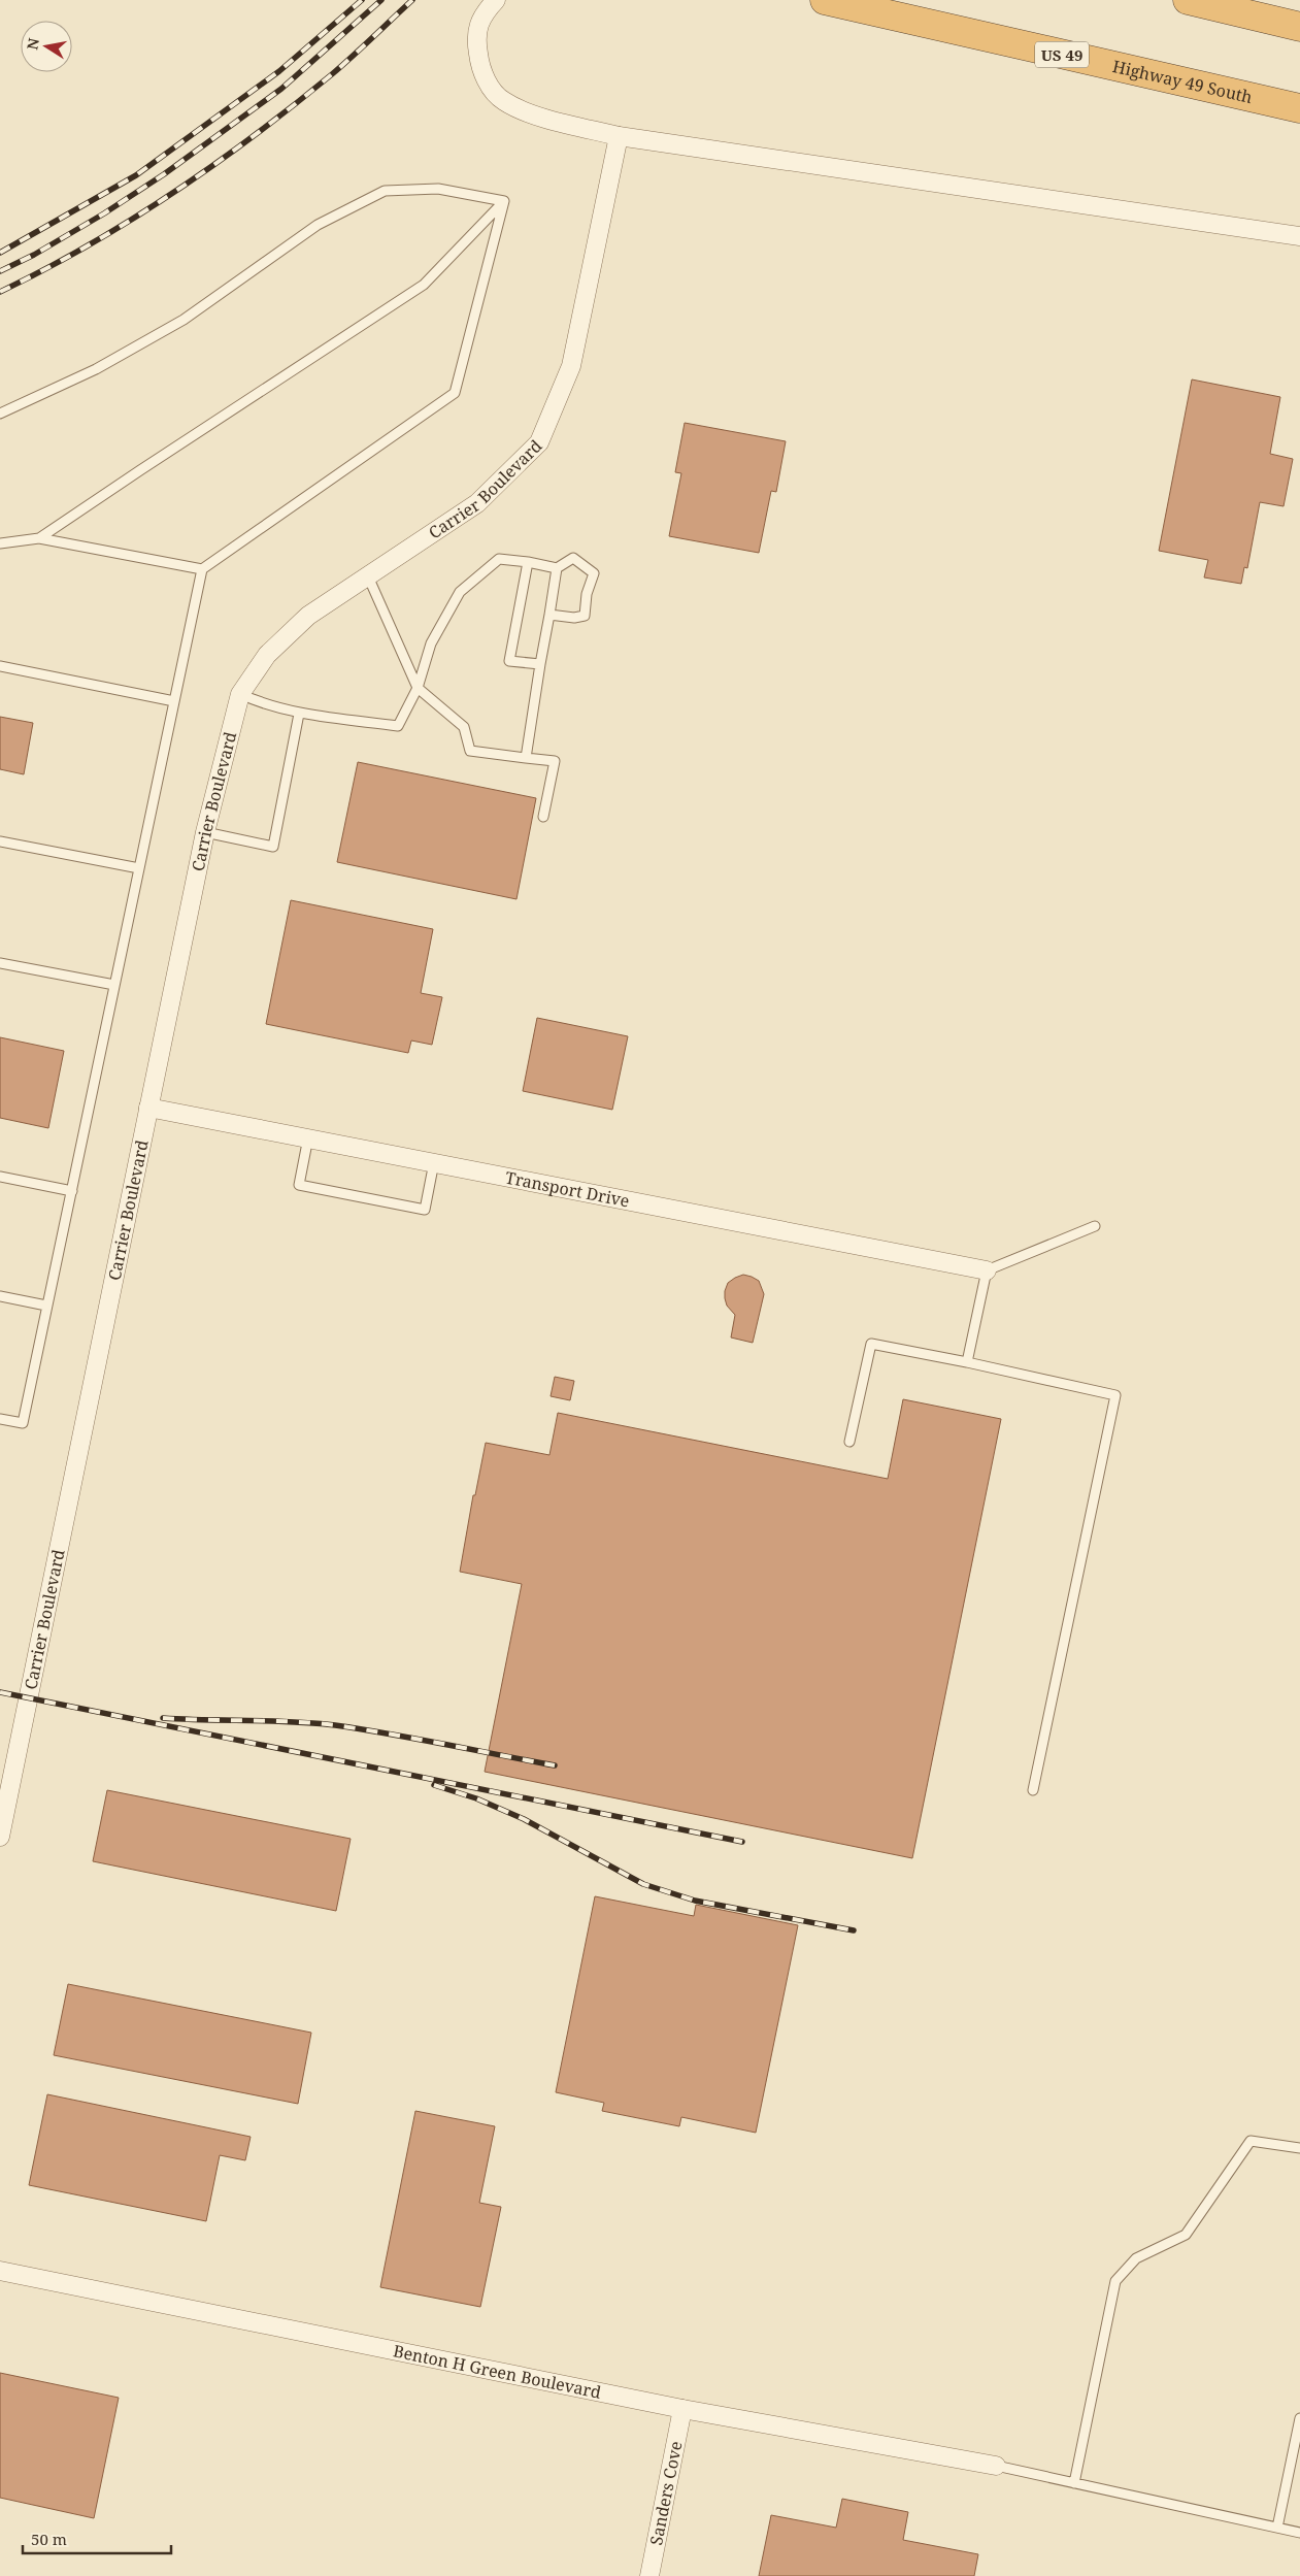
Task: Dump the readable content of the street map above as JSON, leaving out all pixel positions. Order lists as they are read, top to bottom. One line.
{"streets":{"highway":["US 49","Highway 49 South"],"street":["Carrier Boulevard","Transport Drive","Benton H Green Boulevard","Sanders Cove"]},"crossings":[["Carrier Boulevard","Transport Drive"],["Benton H Green Boulevard","Sanders Cove"]],"scale_bar":"50 m","north":"left"}
